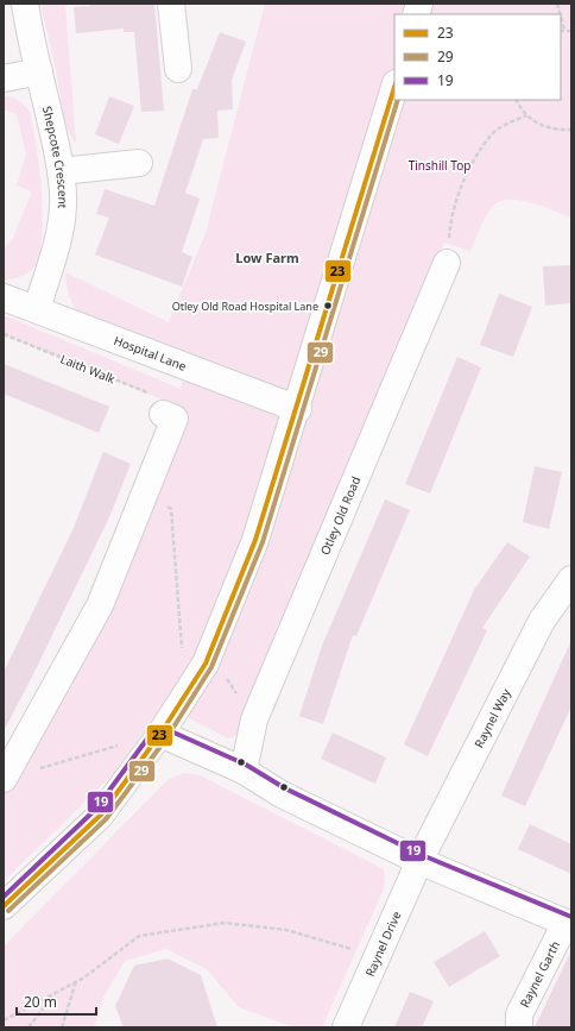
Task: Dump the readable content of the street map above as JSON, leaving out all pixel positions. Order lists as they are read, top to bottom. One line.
{"streets":{"street":["Shepcote Crescent","Hospital Lane","Otley Old Road","Raynel Way","Raynel Drive","Raynel Garth"],"path":["Laith Walk"]},"crossings":[["Shepcote Crescent","Hospital Lane"],["Raynel Way","Raynel Drive"]],"districts":["Low Farm"],"parks":["Tinshill Top"],"places":["Otley Old Road Hospital Lane"],"lines":["transit line 23","transit line 29","transit line 19"],"legend":["23","29","19"],"scale_bar":"20 m"}
